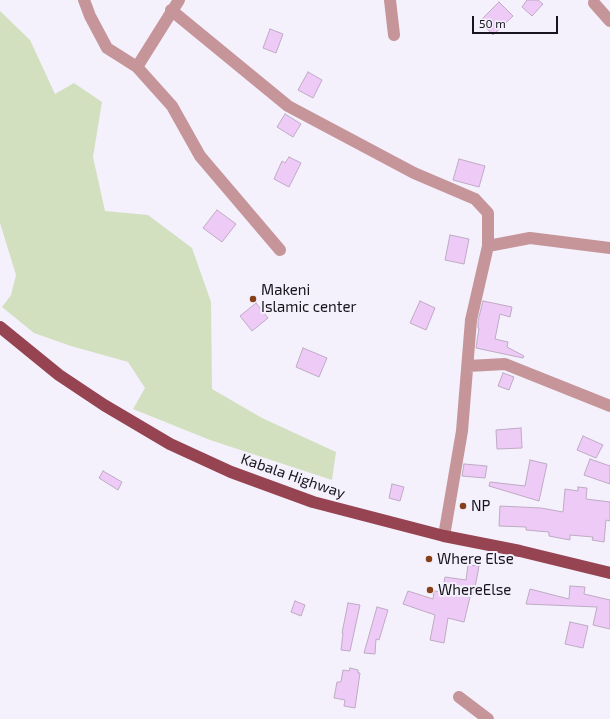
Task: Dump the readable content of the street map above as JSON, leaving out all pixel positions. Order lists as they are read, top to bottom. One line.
{"streets":{"main road":["Kabala Highway"]},"places":["Makeni Islamic center","NP","Where Else","WhereElse"],"scale_bar":"50 m"}
